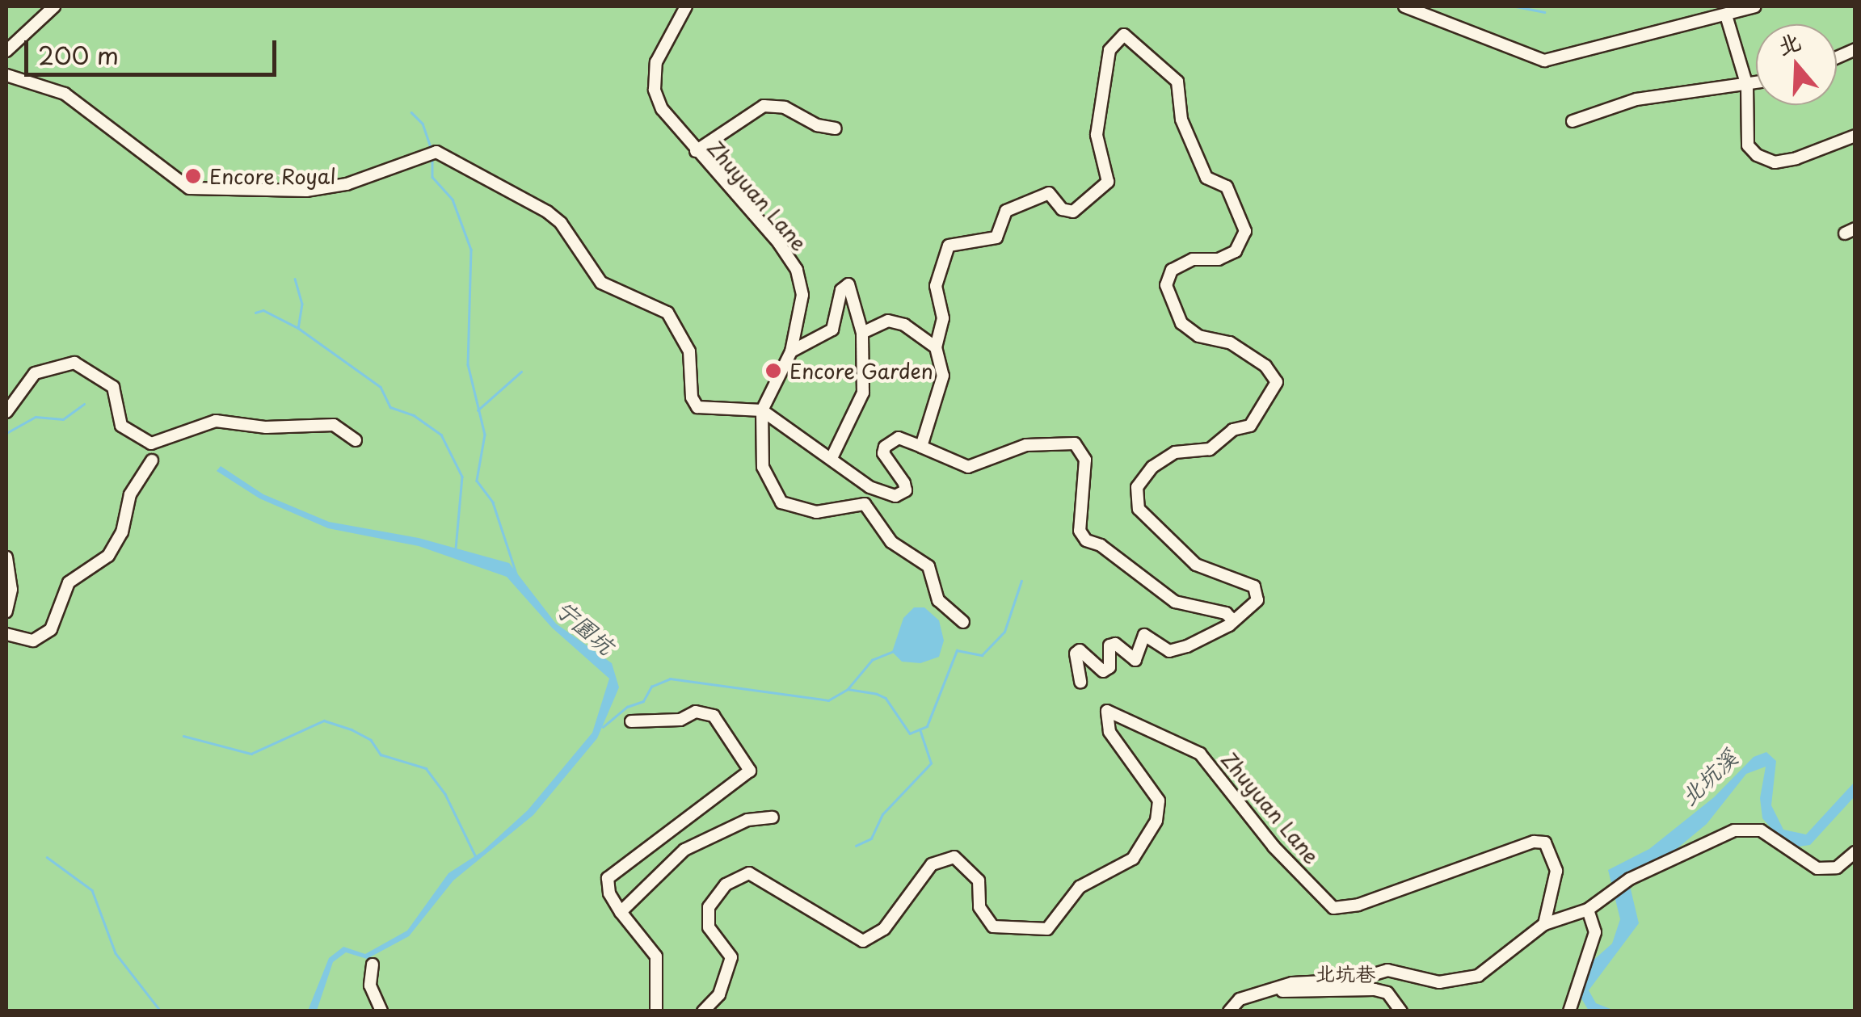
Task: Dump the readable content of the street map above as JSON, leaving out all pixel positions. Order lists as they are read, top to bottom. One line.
{"streets":{"street":["Zhuyuan Lane","北坑巷"]},"water":["宁園坑","北坑溪"],"places":["Encore Royal","Encore Garden"],"scale_bar":"200 m","north":"top"}
